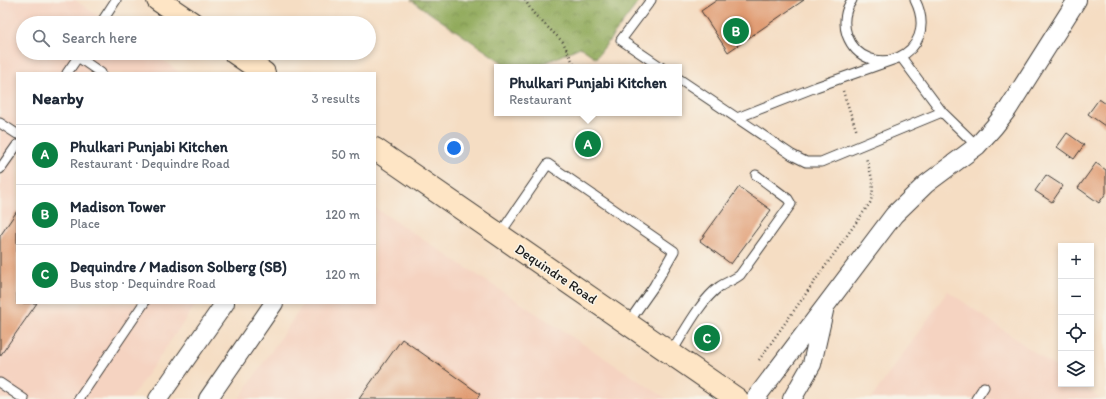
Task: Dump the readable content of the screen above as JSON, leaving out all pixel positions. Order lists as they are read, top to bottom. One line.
{"streets":{"main road":["Dequindre Road"]},"page":{"pins":["B","A","C"],"search":"Search here","popup":["Phulkari Punjabi Kitchen","Restaurant"],"heading":["Nearby","3 results"],"list":[{"mark":"A","name":"Phulkari Punjabi Kitchen","note":"Restaurant · Dequindre Road","value":"50 m"},{"mark":"B","name":"Madison Tower","note":"Place","value":"120 m"},{"mark":"C","name":"Dequindre / Madison Solberg (SB)","note":"Bus stop · Dequindre Road","value":"120 m"}],"map_buttons":["+","−"]}}
